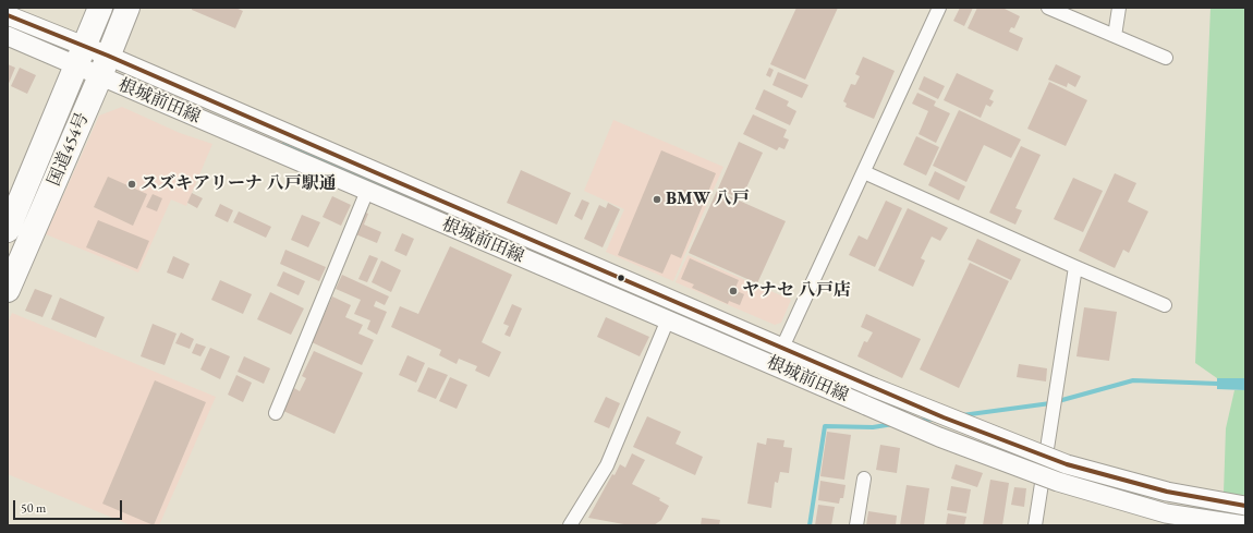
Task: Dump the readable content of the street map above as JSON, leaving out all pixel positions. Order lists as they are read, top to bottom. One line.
{"streets":{"highway":["国道454号"],"street":["根城前田線"]},"crossings":[["根城前田線","国道454号"]],"places":["スズキアリーナ 八戸駅通","BMW 八戸","ヤナセ 八戸店"],"scale_bar":"50 m"}
